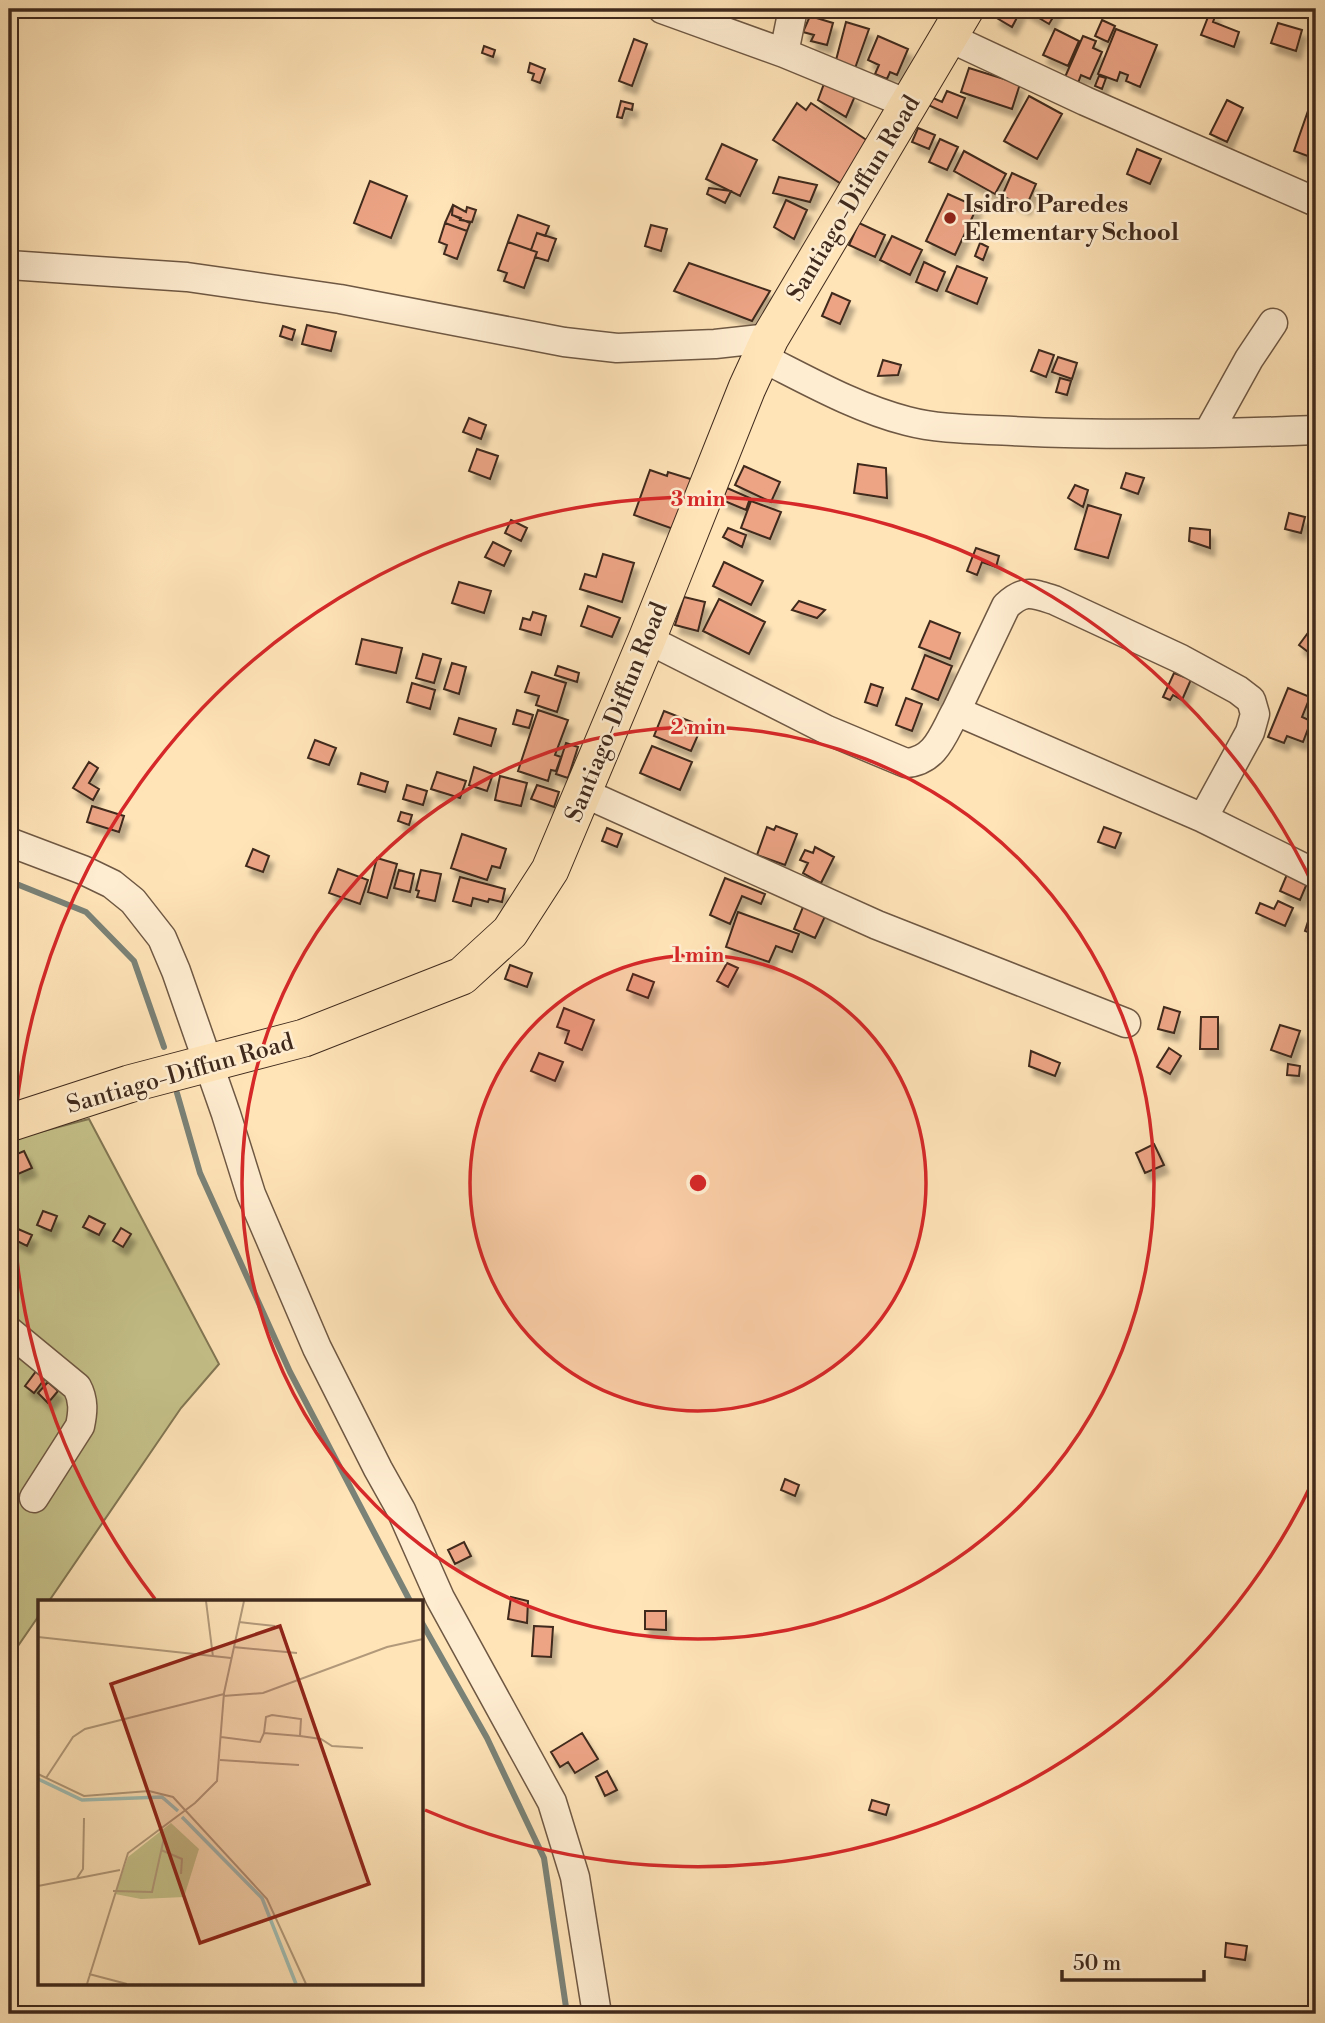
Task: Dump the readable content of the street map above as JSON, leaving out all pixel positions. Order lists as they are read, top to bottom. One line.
{"streets":{"main road":["Santiago-Diffun Road"]},"places":["Isidro Paredes Elementary School"],"scale_bar":"50 m","rings":["3 min","2 min","1 min"]}
